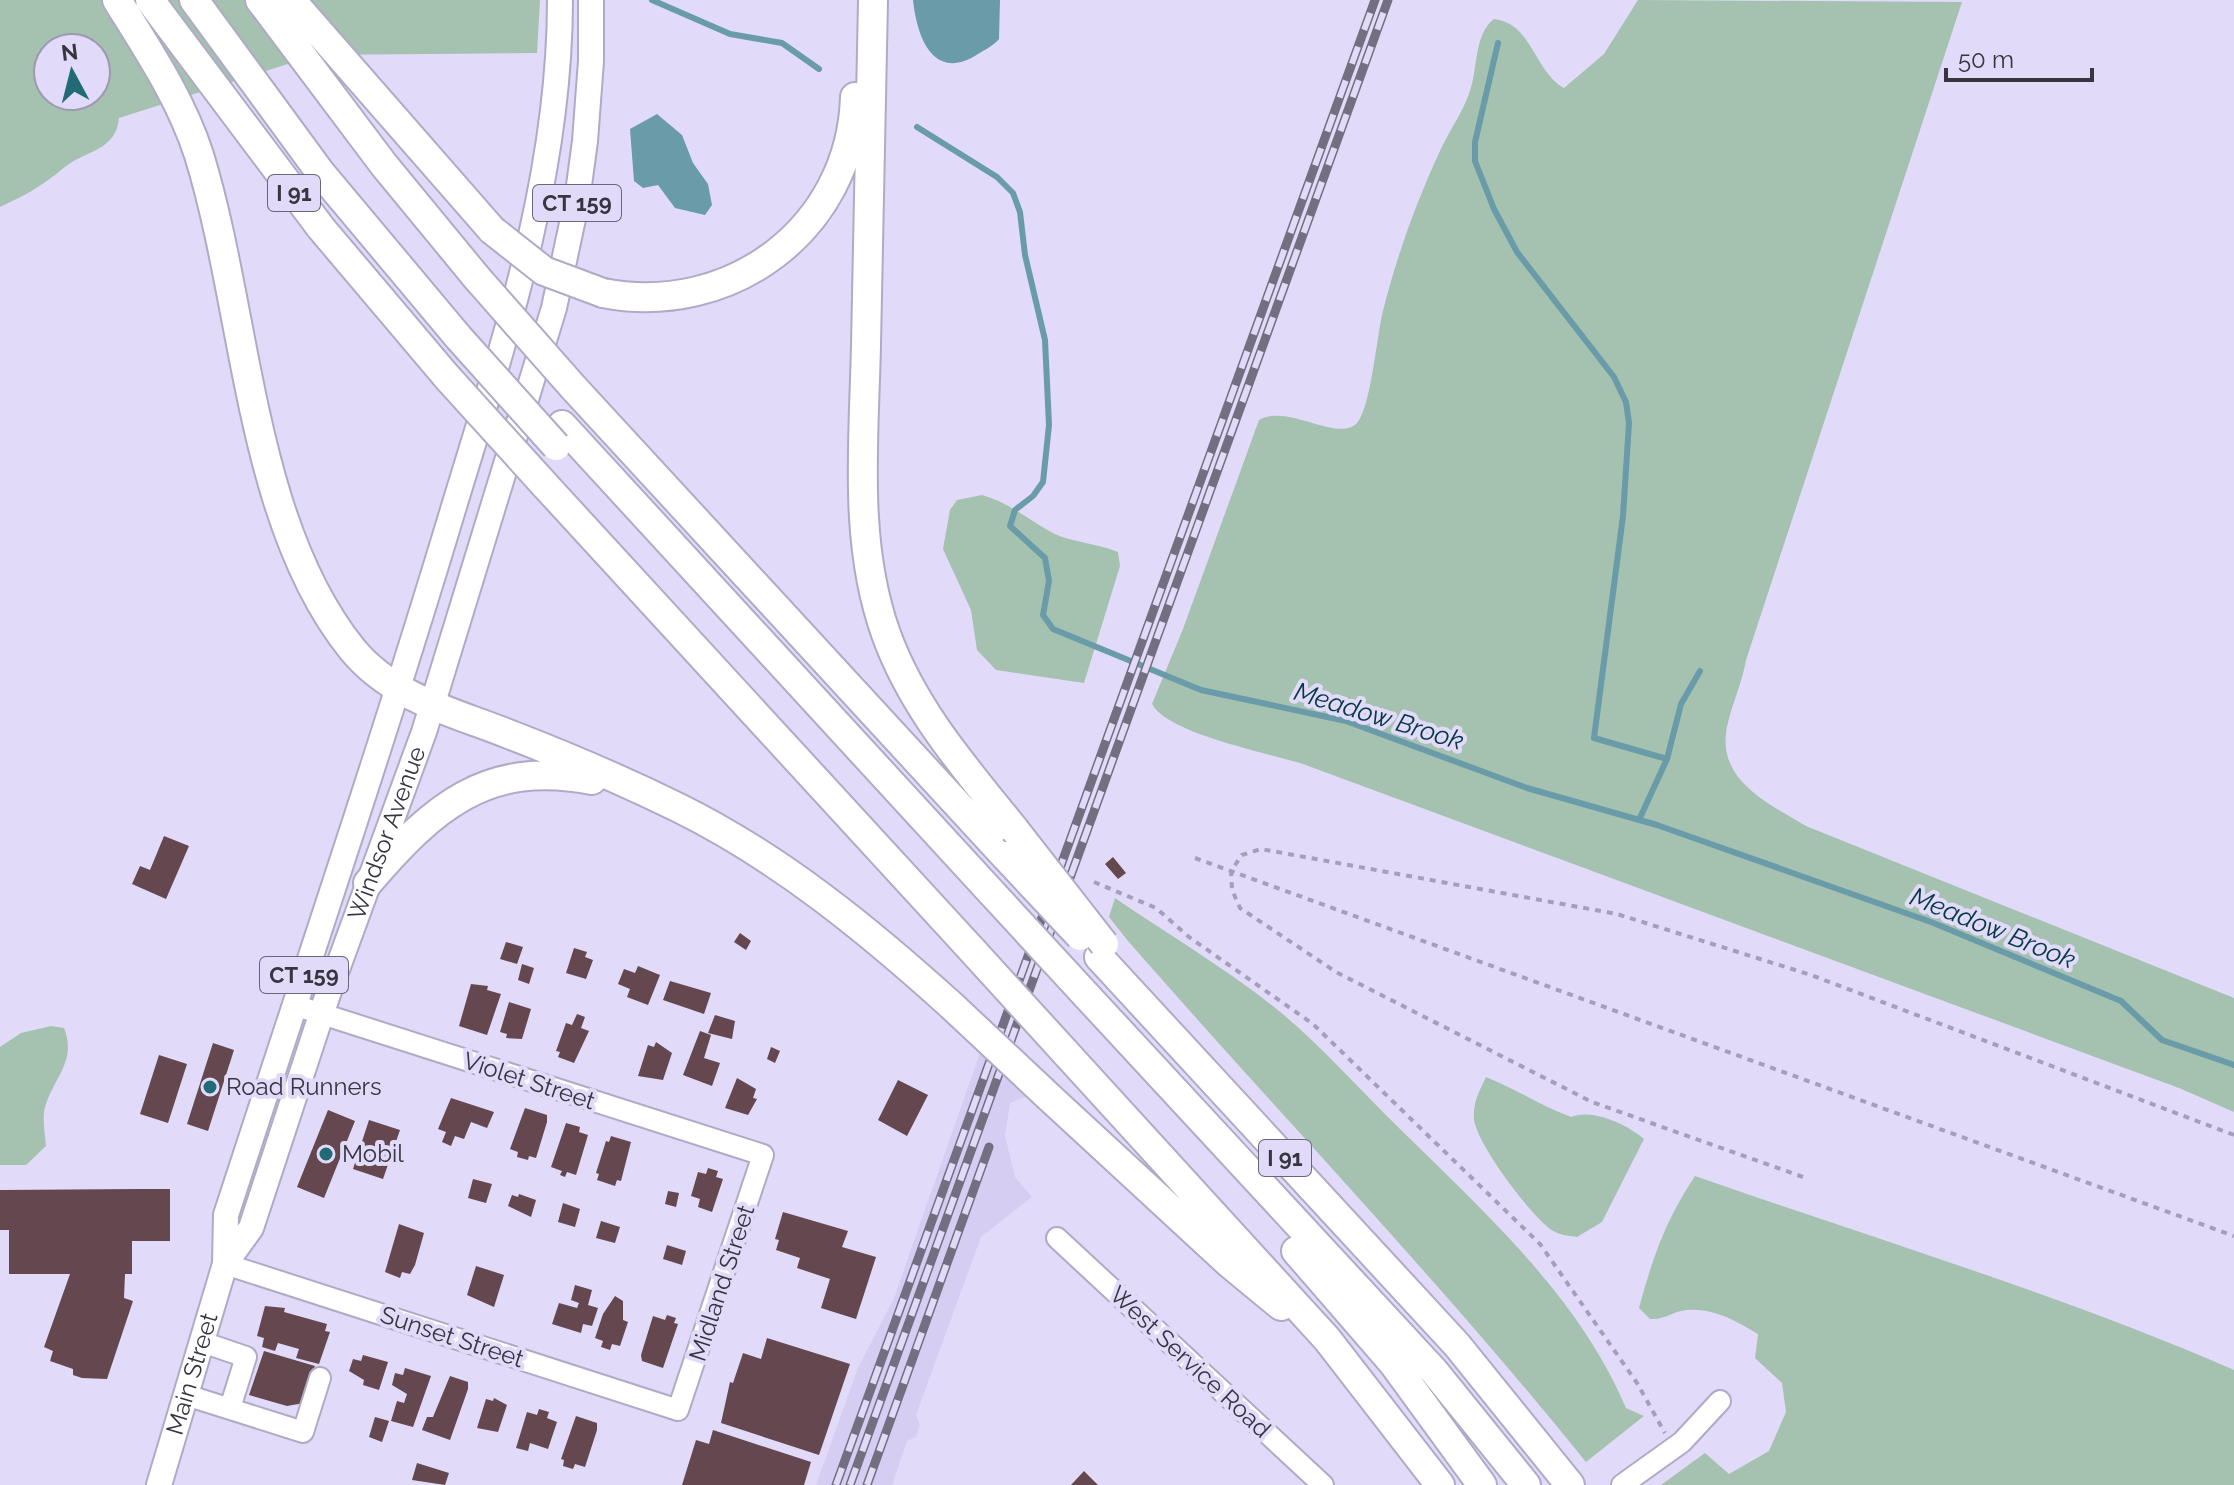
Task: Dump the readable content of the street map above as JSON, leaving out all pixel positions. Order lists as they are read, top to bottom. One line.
{"streets":{"highway":["I 91"],"main road":["CT 159","Windsor Avenue","Main Street"],"street":["Violet Street","Midland Street","Sunset Street","West Service Road"]},"crossings":[["Windsor Avenue","Violet Street"],["Windsor Avenue","Sunset Street"],["Windsor Avenue","Main Street"],["Violet Street","Midland Street"],["Midland Street","Sunset Street"],["Sunset Street","Main Street"]],"water":["Meadow Brook"],"places":["Road Runners","Mobil"],"scale_bar":"50 m","north":"top"}
